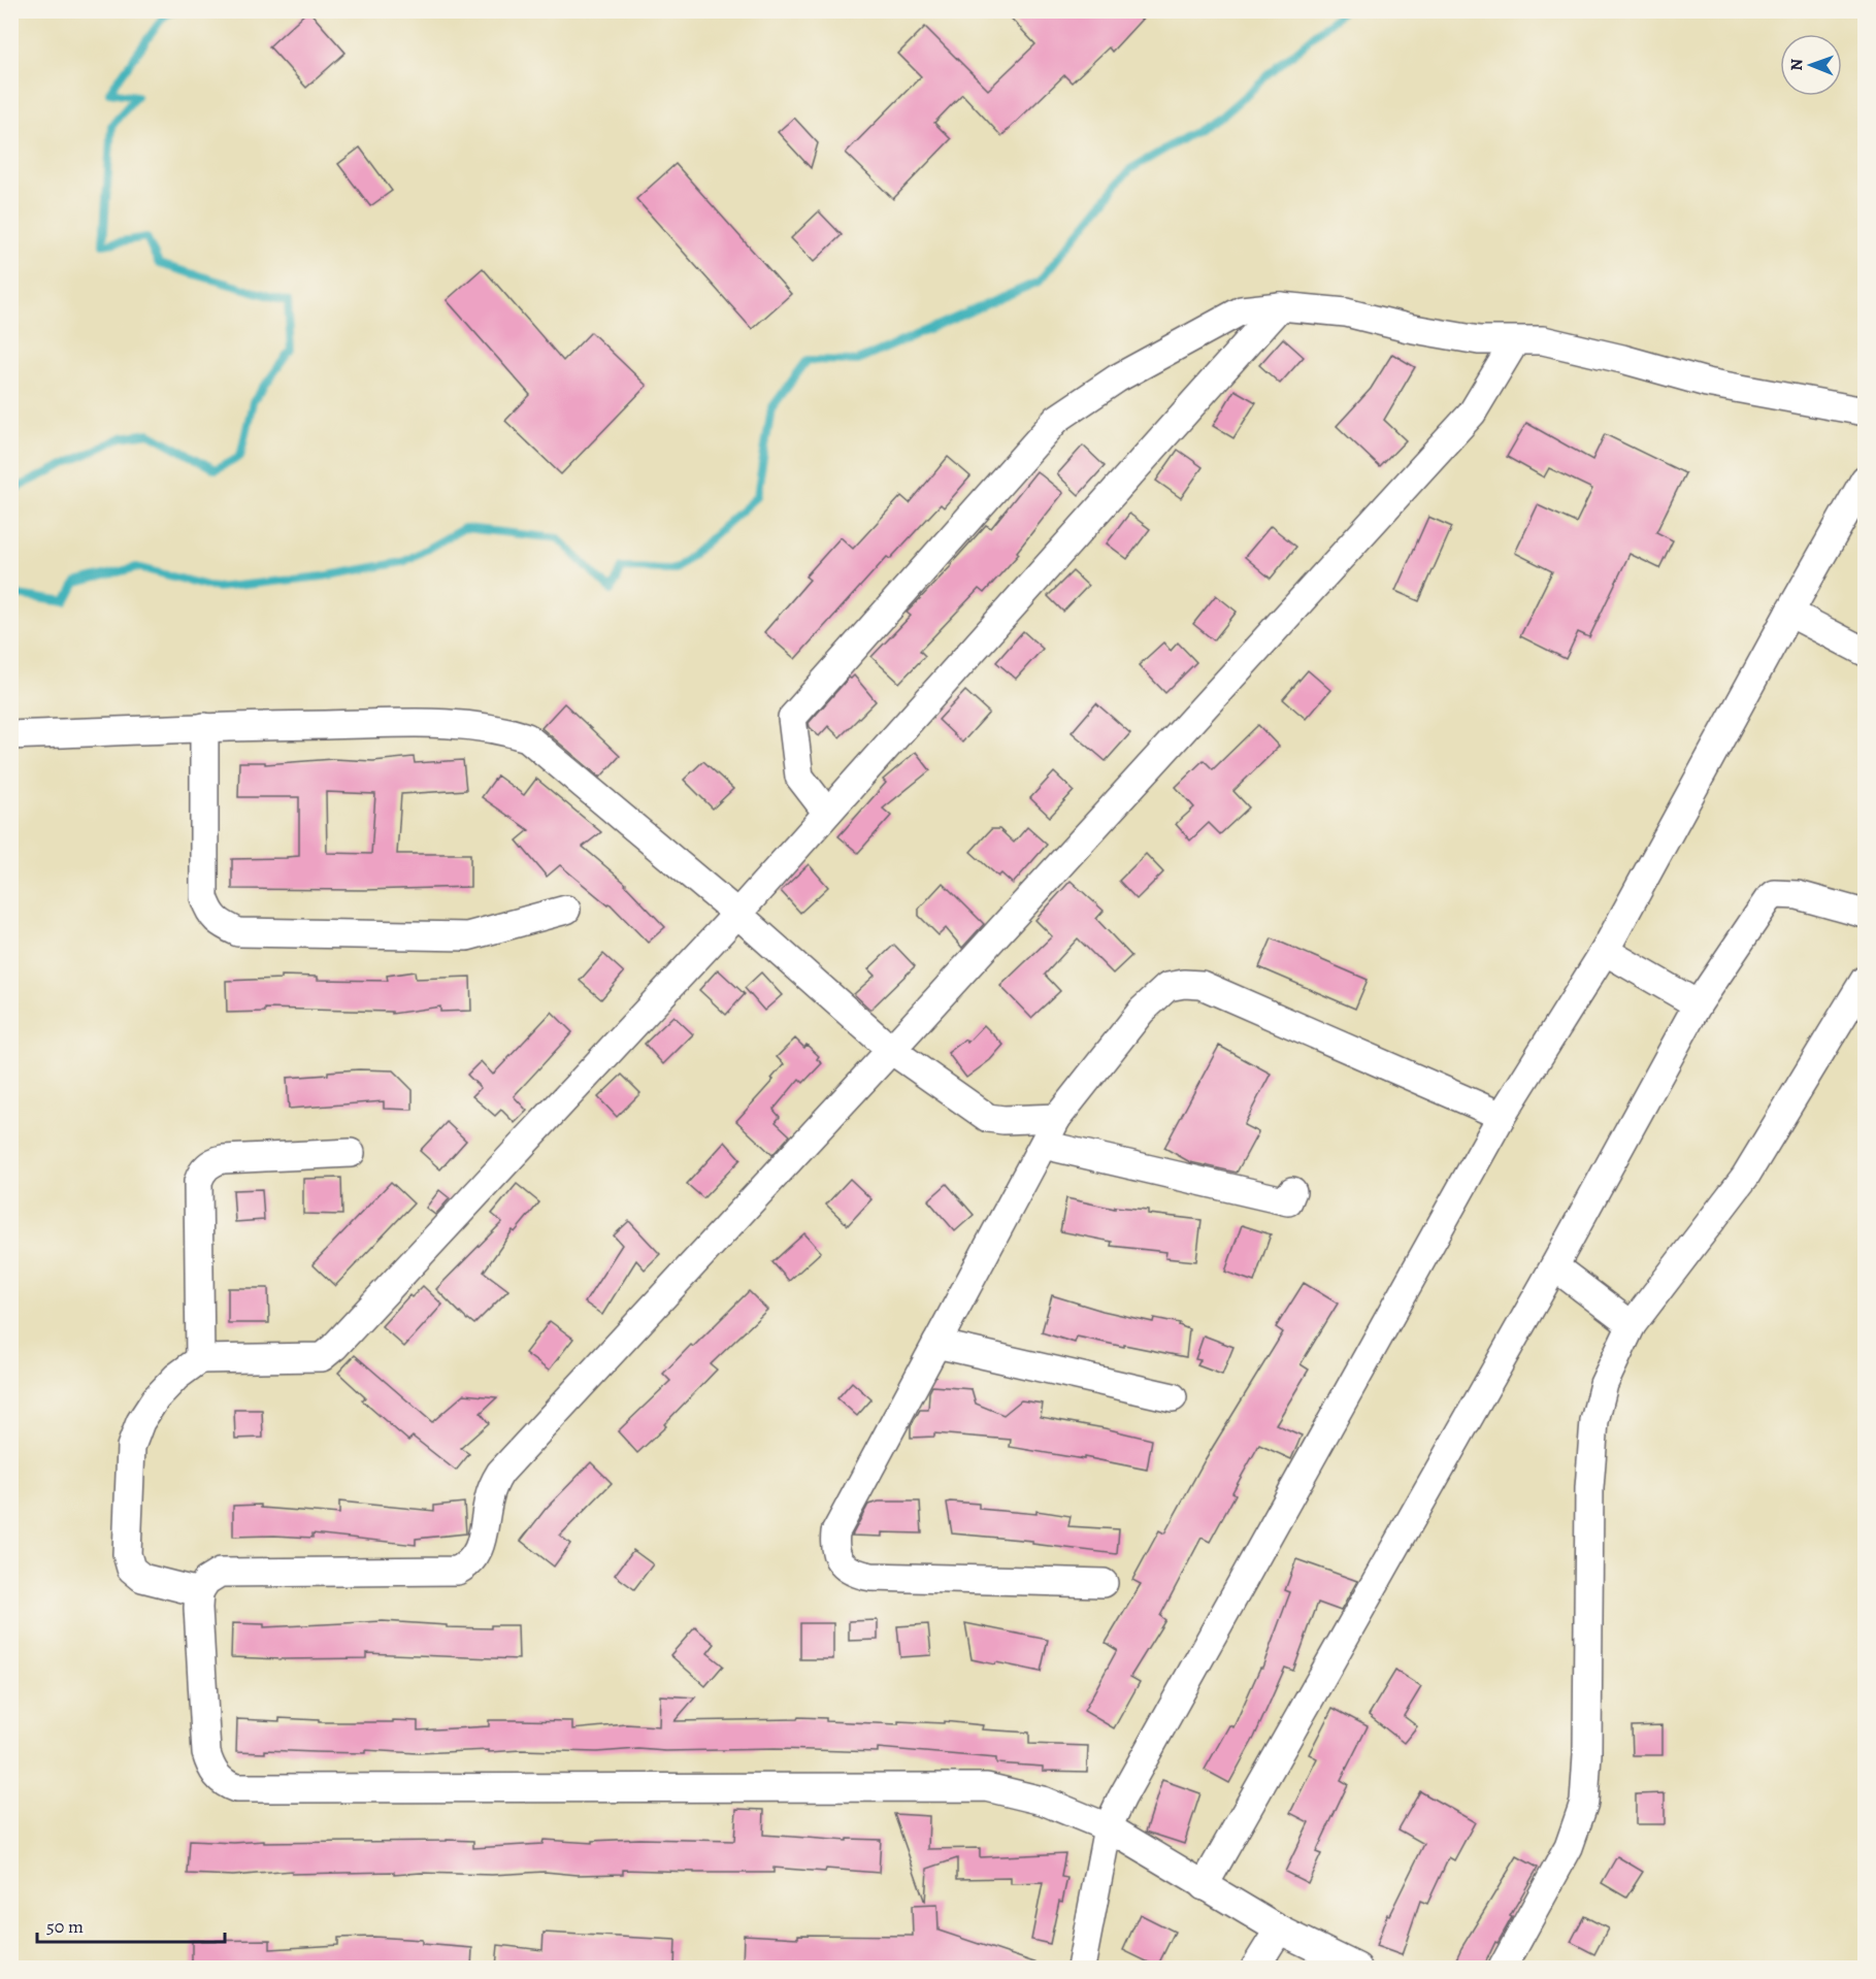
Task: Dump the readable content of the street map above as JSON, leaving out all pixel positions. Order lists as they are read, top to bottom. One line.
{"scale_bar":"50 m","north":"left"}
